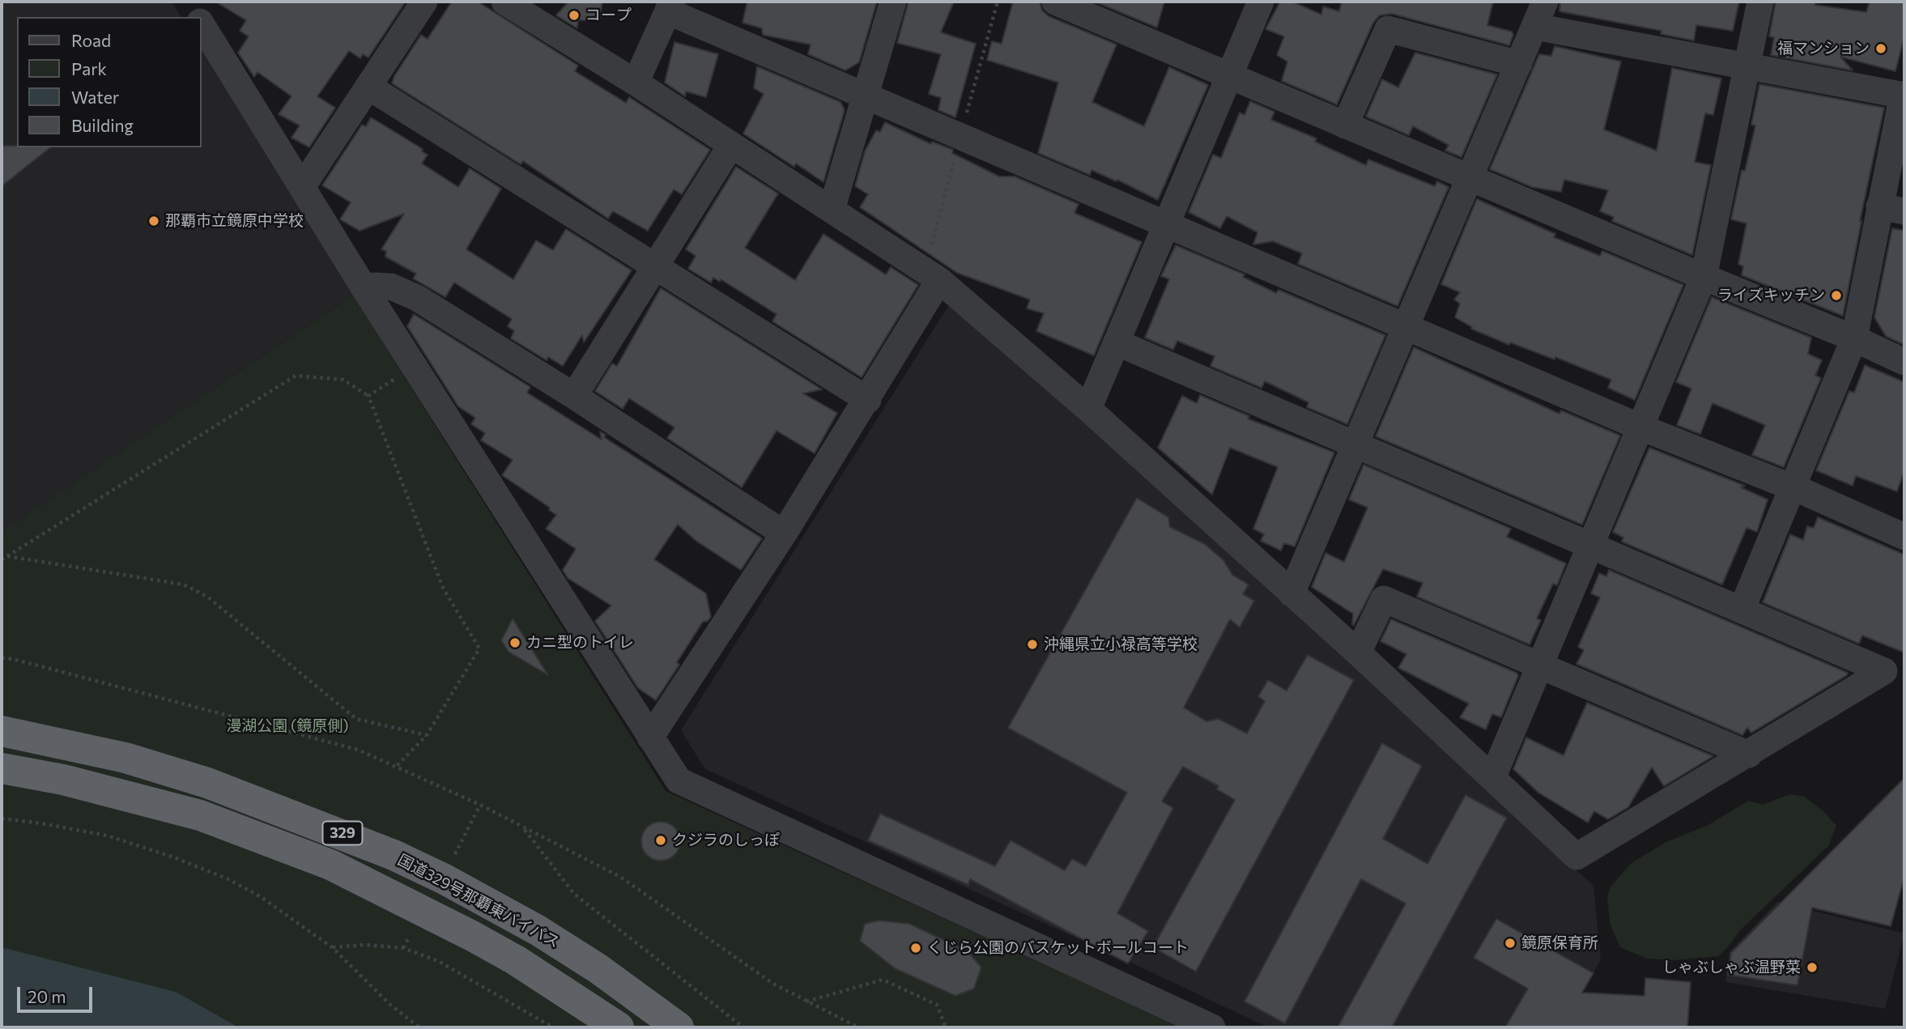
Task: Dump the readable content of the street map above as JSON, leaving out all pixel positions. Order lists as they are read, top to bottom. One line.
{"streets":{"highway":["329","国道329号那覇東バイパス"]},"parks":["漫湖公園 (鏡原側)"],"places":["コープ","福マンション","那覇市立鏡原中学校","ライズキッチン","カニ型のトイレ","沖縄県立小禄高等学校","クジラのしっぽ","鏡原保育所","くじら公園のバスケットボールコート","しゃぶしゃぶ温野菜"],"legend":["Road","Park","Water","Building"],"scale_bar":"20 m"}
